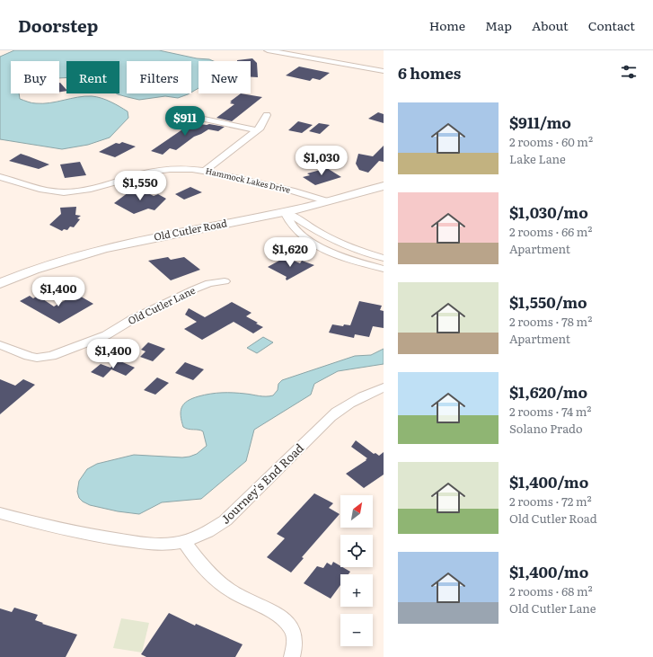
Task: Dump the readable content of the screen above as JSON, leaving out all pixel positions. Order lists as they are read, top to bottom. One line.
{"streets":{"main road":["Old Cutler Road"],"street":["Hammock Lakes Drive","Old Cutler Lane","Journey's End Road"]},"crossings":[["Hammock Lakes Drive","Old Cutler Road"]],"north":"top right","page":{"header":"Doorstep","nav":["Home","Map","About","Contact"],"heading":"6 homes","chip":["Buy","Rent","Filters","New"],"list":[{"name":"$911/mo","note":"2 rooms · 60 m² · Lake Lane"},{"name":"$1,030/mo","note":"2 rooms · 66 m² · Apartment"},{"name":"$1,550/mo","note":"2 rooms · 78 m² · Apartment"},{"name":"$1,620/mo","note":"2 rooms · 74 m² · Solano Prado"},{"name":"$1,400/mo","note":"2 rooms · 72 m² · Old Cutler Road"},{"name":"$1,400/mo","note":"2 rooms · 68 m² · Old Cutler Lane"}],"price":["$911","$1,030","$1,550","$1,620","$1,400","$1,400"],"map_buttons":["+","−"]}}
